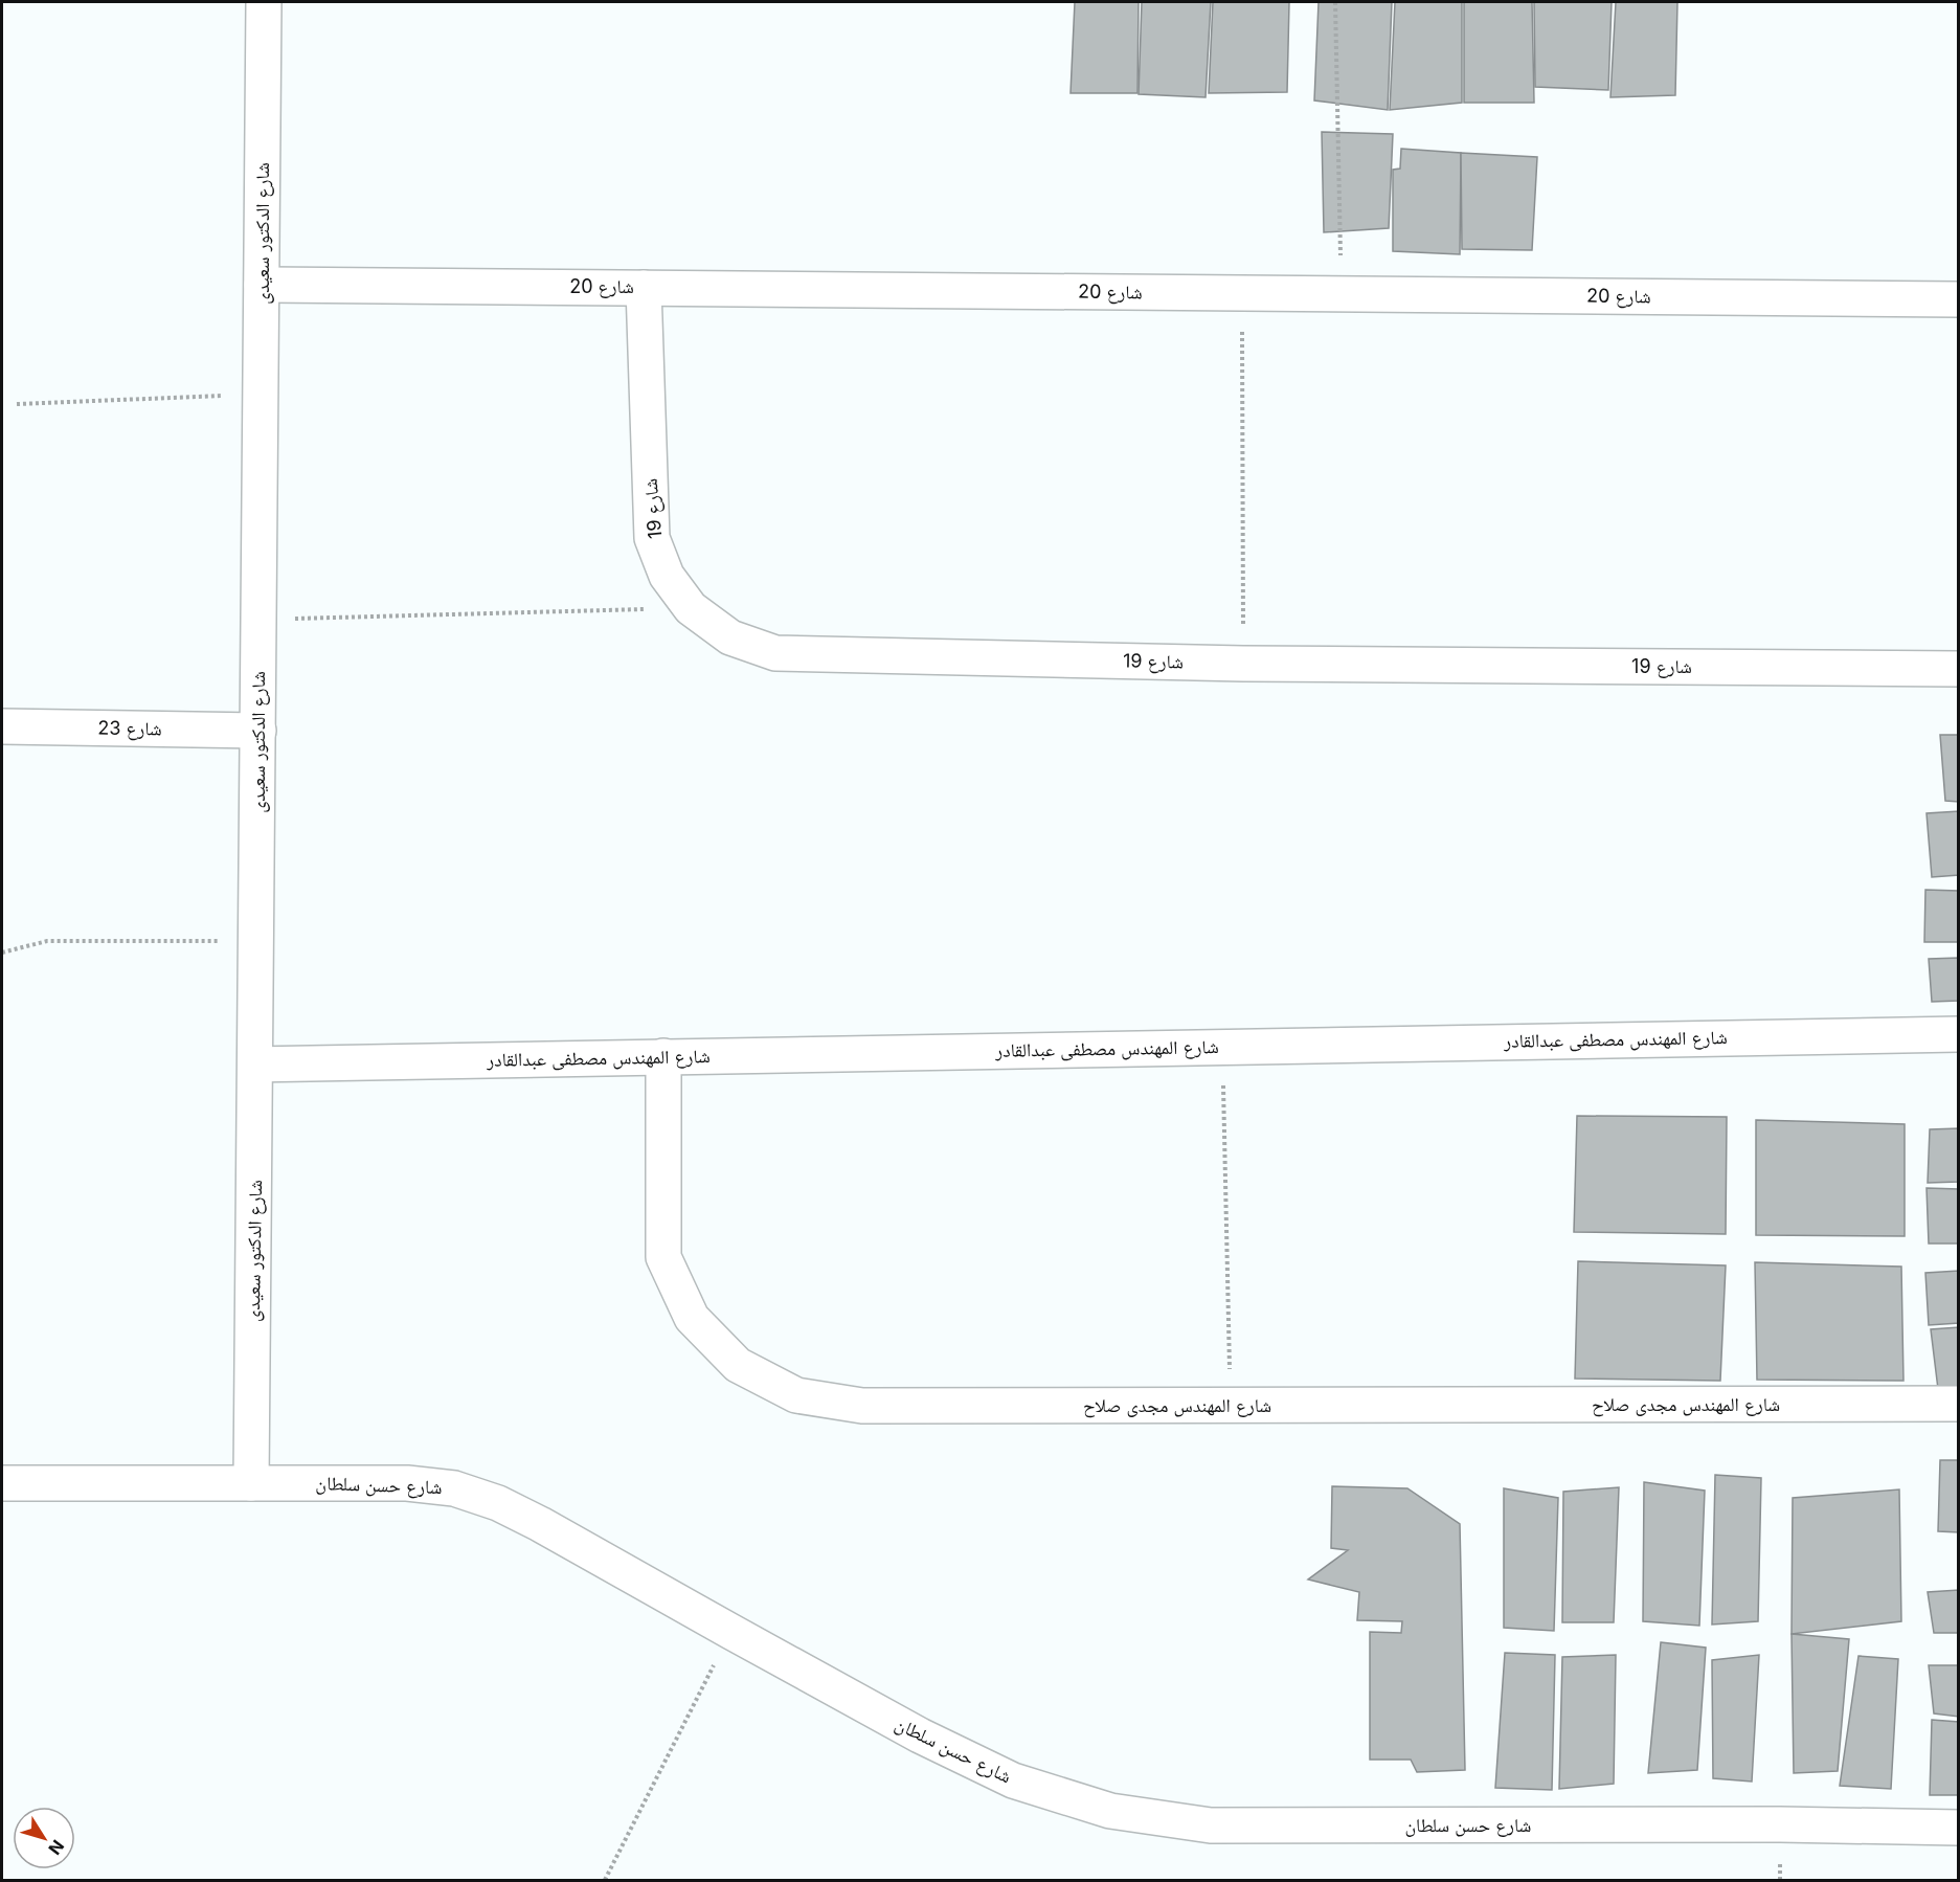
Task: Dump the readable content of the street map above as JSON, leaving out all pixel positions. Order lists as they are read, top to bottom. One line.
{"streets":{"street":["شارع الدكتور سعيدى","شارع 20","شارع 19","شارع 23","شارع المهندس مصطفى عبدالقادر","شارع المهندس مجدى صلاح","شارع حسن سلطان"]},"crossings":[["شارع الدكتور سعيدى","شارع 20"],["شارع الدكتور سعيدى","شارع 23"],["شارع الدكتور سعيدى","شارع المهندس مصطفى عبدالقادر"],["شارع الدكتور سعيدى","شارع حسن سلطان"],["شارع 20","شارع 19"],["شارع المهندس مصطفى عبدالقادر","شارع المهندس مجدى صلاح"]],"north":"bottom right"}
